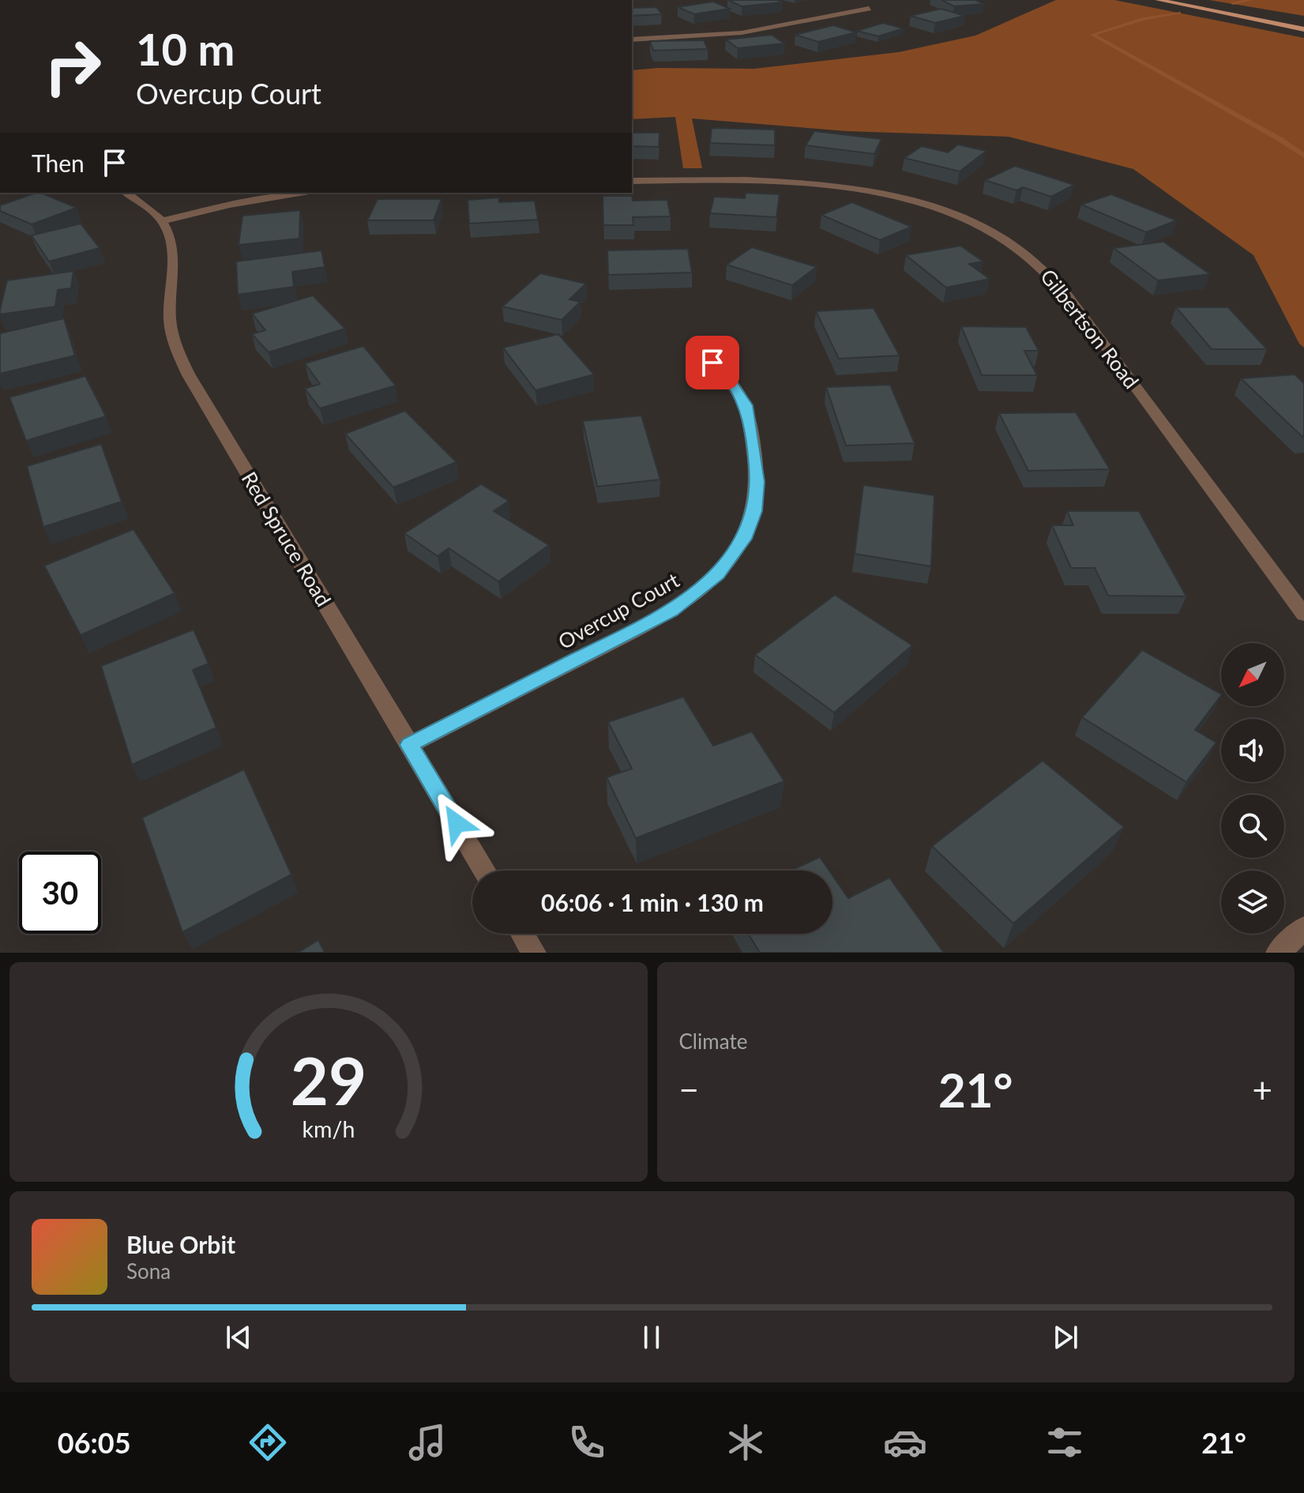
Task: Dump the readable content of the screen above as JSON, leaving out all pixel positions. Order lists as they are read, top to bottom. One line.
{"streets":{"street":["Gilbertson Road","Red Spruce Road","Overcup Court"]},"crossings":[["Red Spruce Road","Overcup Court"]],"north":"bottom left","page":{"turn":["10 m","Overcup Court"],"then":"Then","limit":"30","trip":"06:06 · 1 min · 130 m","tile":"Climate","heat":["−","21°","+"],"song":["Blue Orbit","Sona"],"tabs":["06:05","21°"],"gauge":["29","km/h"]}}
